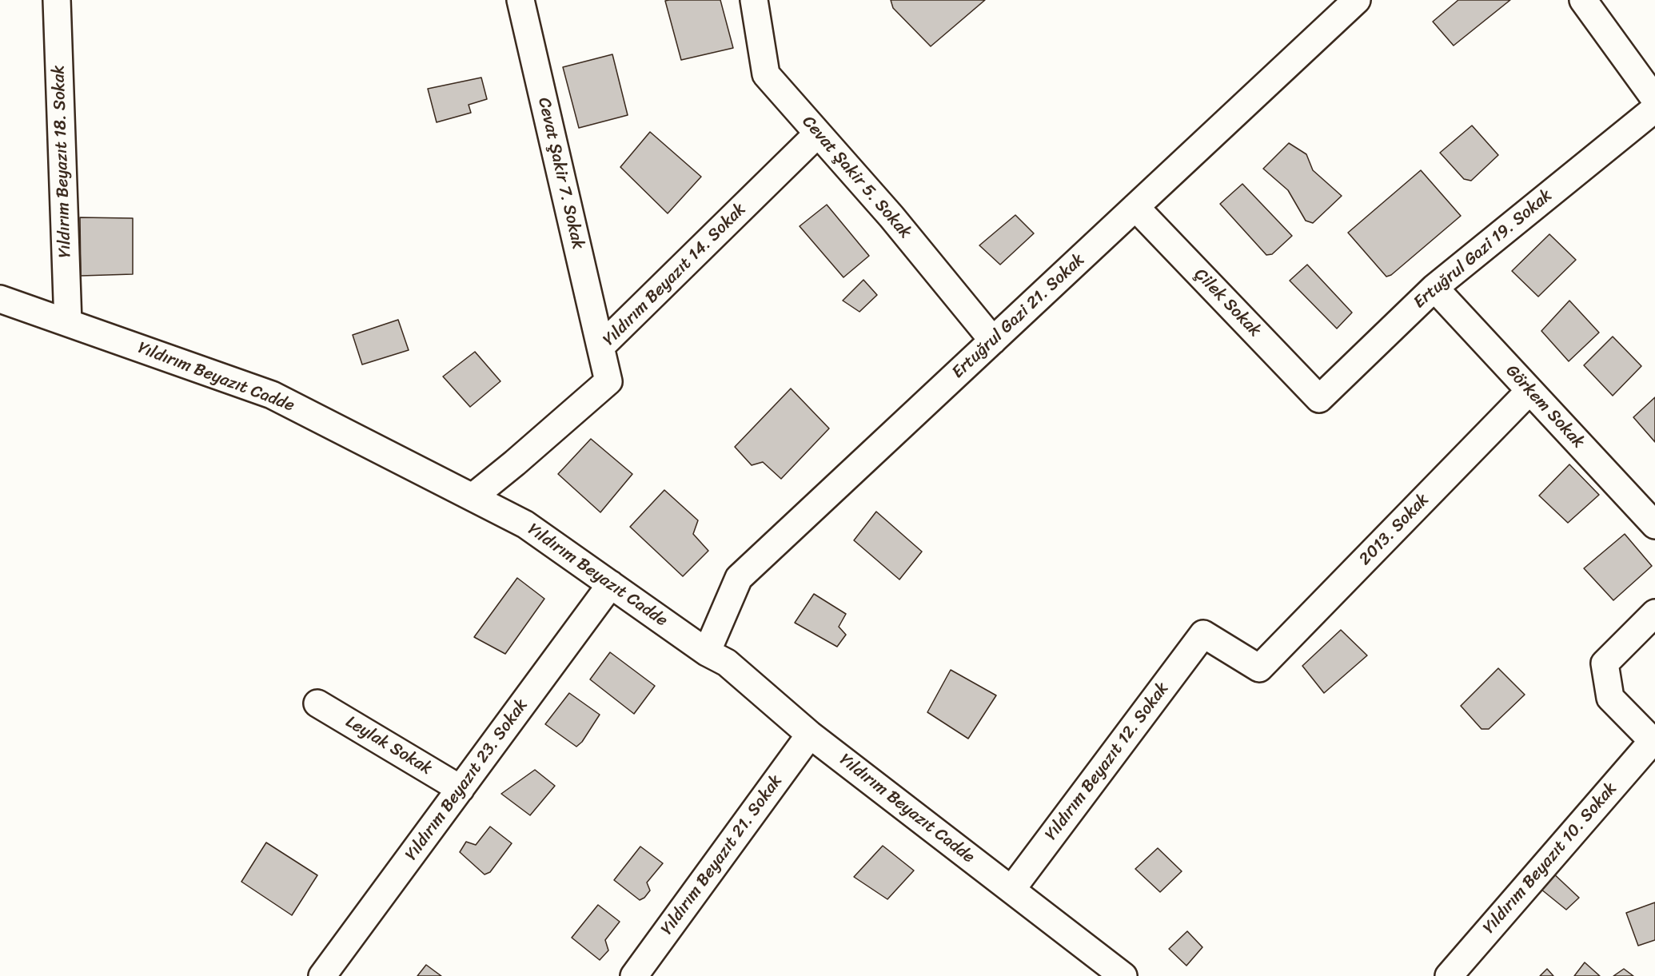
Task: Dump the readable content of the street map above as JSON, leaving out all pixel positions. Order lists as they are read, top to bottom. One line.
{"streets":{"street":["Yıldırım Beyazıt 18. Sokak","Cevat Şakir 7. Sokak","Cevat Şakir 5. Sokak","Ertuğrul Gazi 19. Sokak","Yıldırım Beyazıt 14. Sokak","Çilek Sokak","Ertuğrul Gazi 21. Sokak","Yıldırım Beyazıt Cadde","Görkem Sokak","2013. Sokak","Leylak Sokak","Yıldırım Beyazıt 12. Sokak","Yıldırım Beyazıt 23. Sokak","Yıldırım Beyazıt 21. Sokak","Yıldırım Beyazıt 10. Sokak"]},"crossings":[["Yıldırım Beyazıt 18. Sokak","Yıldırım Beyazıt Cadde"],["Cevat Şakir 7. Sokak","Yıldırım Beyazıt 14. Sokak"],["Cevat Şakir 5. Sokak","Yıldırım Beyazıt 14. Sokak"],["Cevat Şakir 5. Sokak","Ertuğrul Gazi 21. Sokak"],["Ertuğrul Gazi 19. Sokak","Çilek Sokak"],["Ertuğrul Gazi 19. Sokak","Görkem Sokak"],["Yıldırım Beyazıt 14. Sokak","Yıldırım Beyazıt Cadde"],["Çilek Sokak","Ertuğrul Gazi 21. Sokak"],["Ertuğrul Gazi 21. Sokak","Yıldırım Beyazıt Cadde"],["Yıldırım Beyazıt Cadde","Yıldırım Beyazıt 12. Sokak"],["Yıldırım Beyazıt Cadde","Yıldırım Beyazıt 23. Sokak"],["Yıldırım Beyazıt Cadde","Yıldırım Beyazıt 21. Sokak"],["Görkem Sokak","2013. Sokak"],["2013. Sokak","Yıldırım Beyazıt 12. Sokak"],["Leylak Sokak","Yıldırım Beyazıt 23. Sokak"]]}
